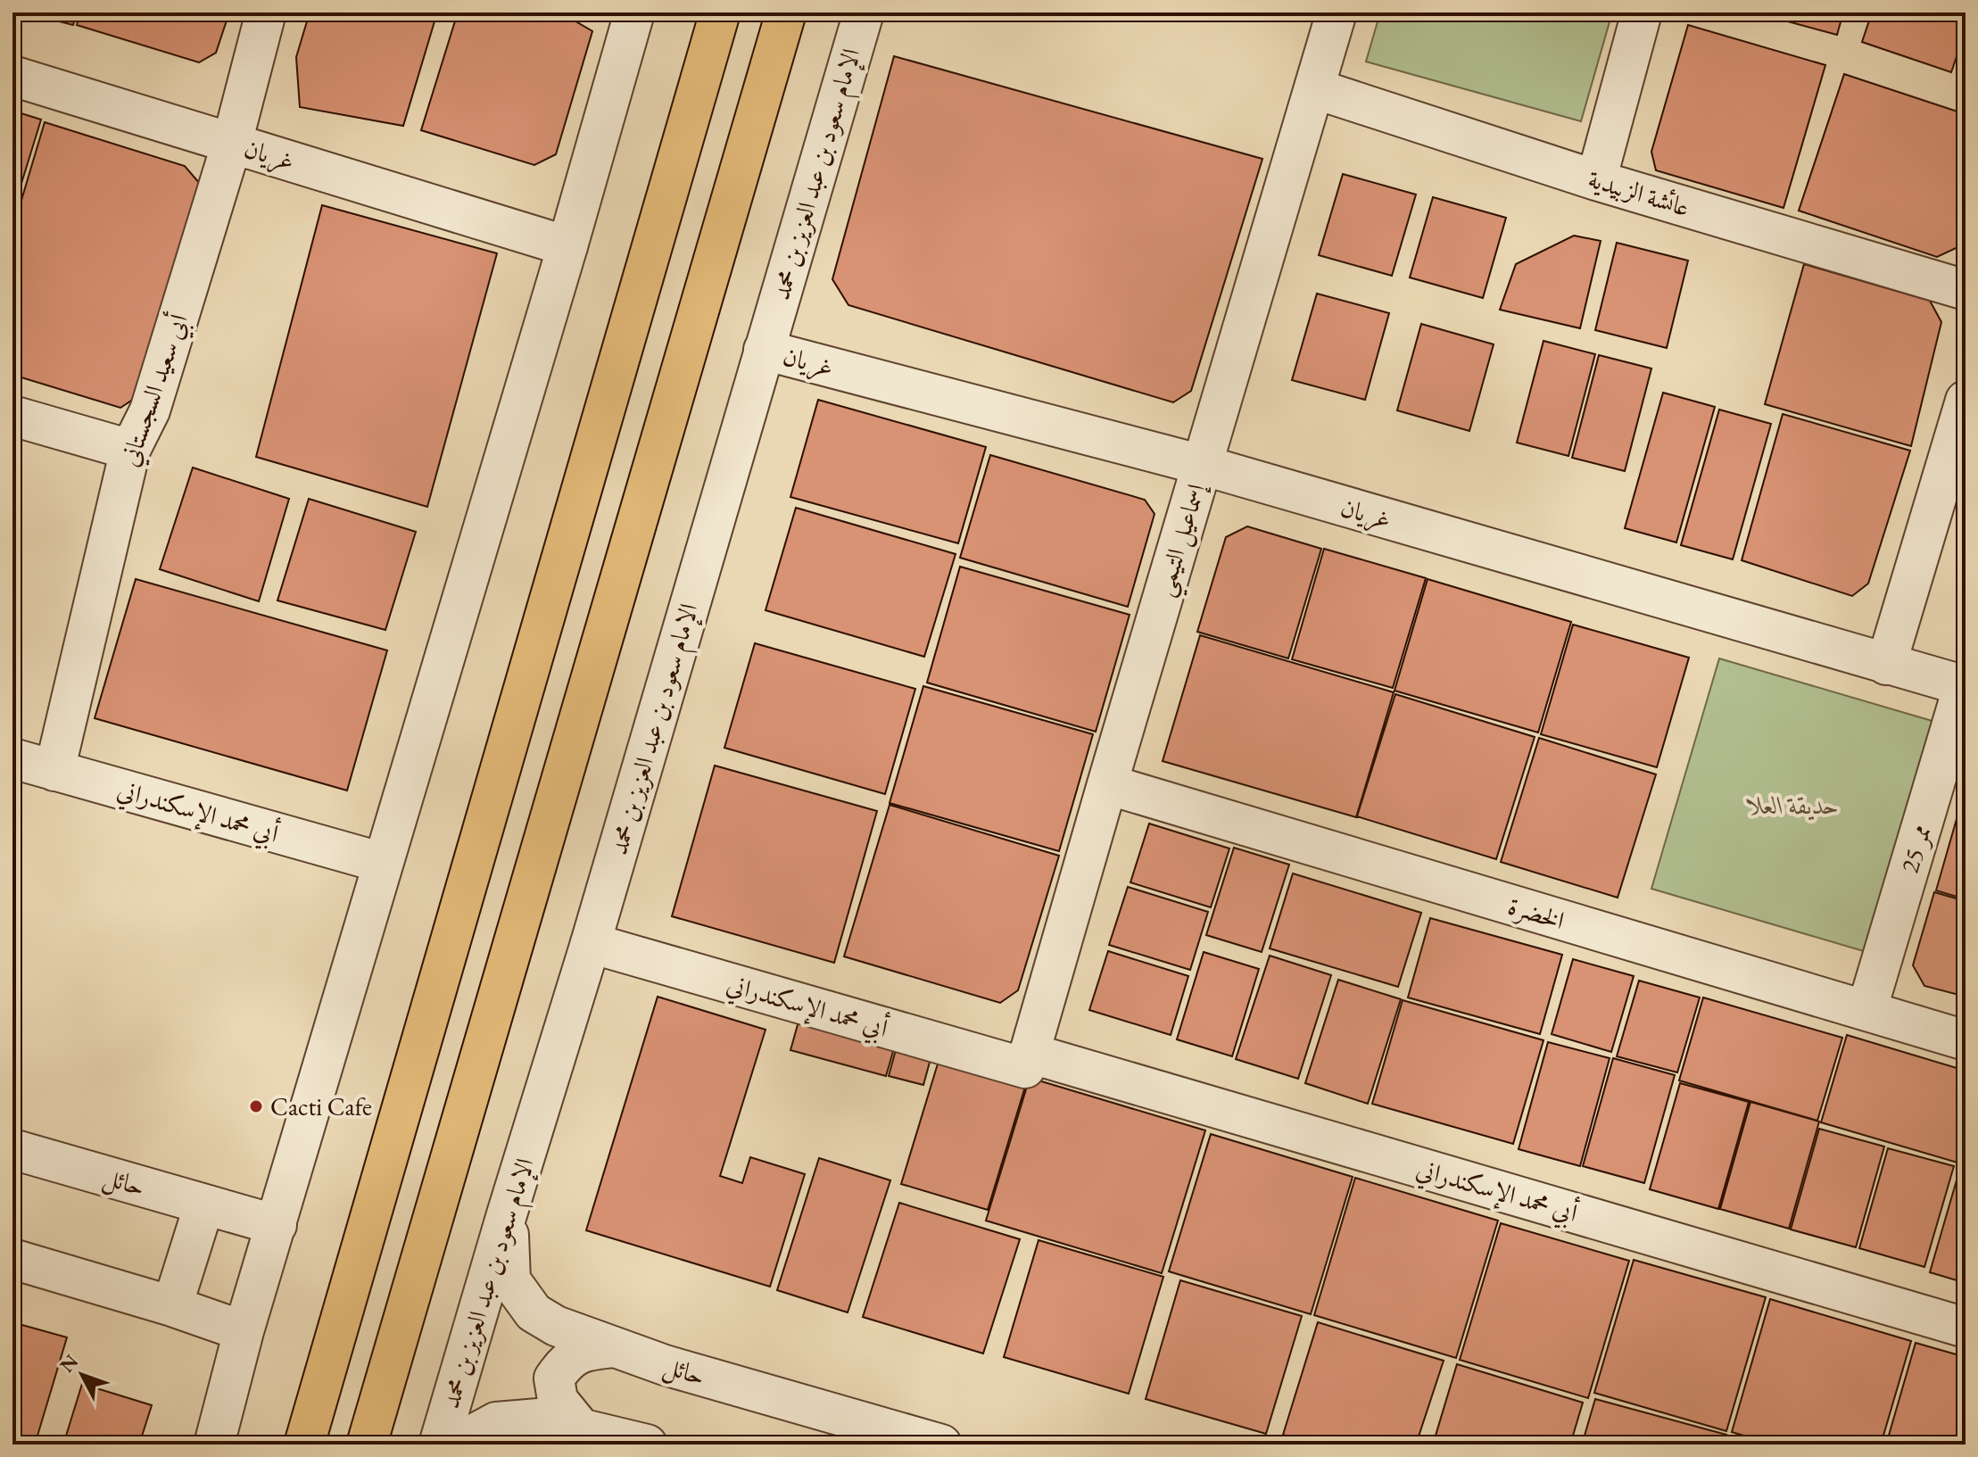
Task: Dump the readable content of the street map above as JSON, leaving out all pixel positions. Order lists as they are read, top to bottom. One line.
{"streets":{"street":["غريان","الإمام سعود بن عبد العزيز بن محمد","عائشة الزبيدية","أبي سعيد السجستاني","إسماعيل التيمي","أبي محمد الإسكندراني","ممر 25","الخضرة","حائل"]},"crossings":[["غريان","الإمام سعود بن عبد العزيز بن محمد"],["غريان","أبي سعيد السجستاني"],["غريان","إسماعيل التيمي"],["غريان","ممر 25"],["الإمام سعود بن عبد العزيز بن محمد","أبي محمد الإسكندراني"],["الإمام سعود بن عبد العزيز بن محمد","حائل"],["عائشة الزبيدية","إسماعيل التيمي"],["أبي سعيد السجستاني","أبي محمد الإسكندراني"],["إسماعيل التيمي","أبي محمد الإسكندراني"],["إسماعيل التيمي","الخضرة"],["ممر 25","الخضرة"]],"parks":["حديقة العلا"],"places":["Cacti Cafe"],"north":"top left"}
